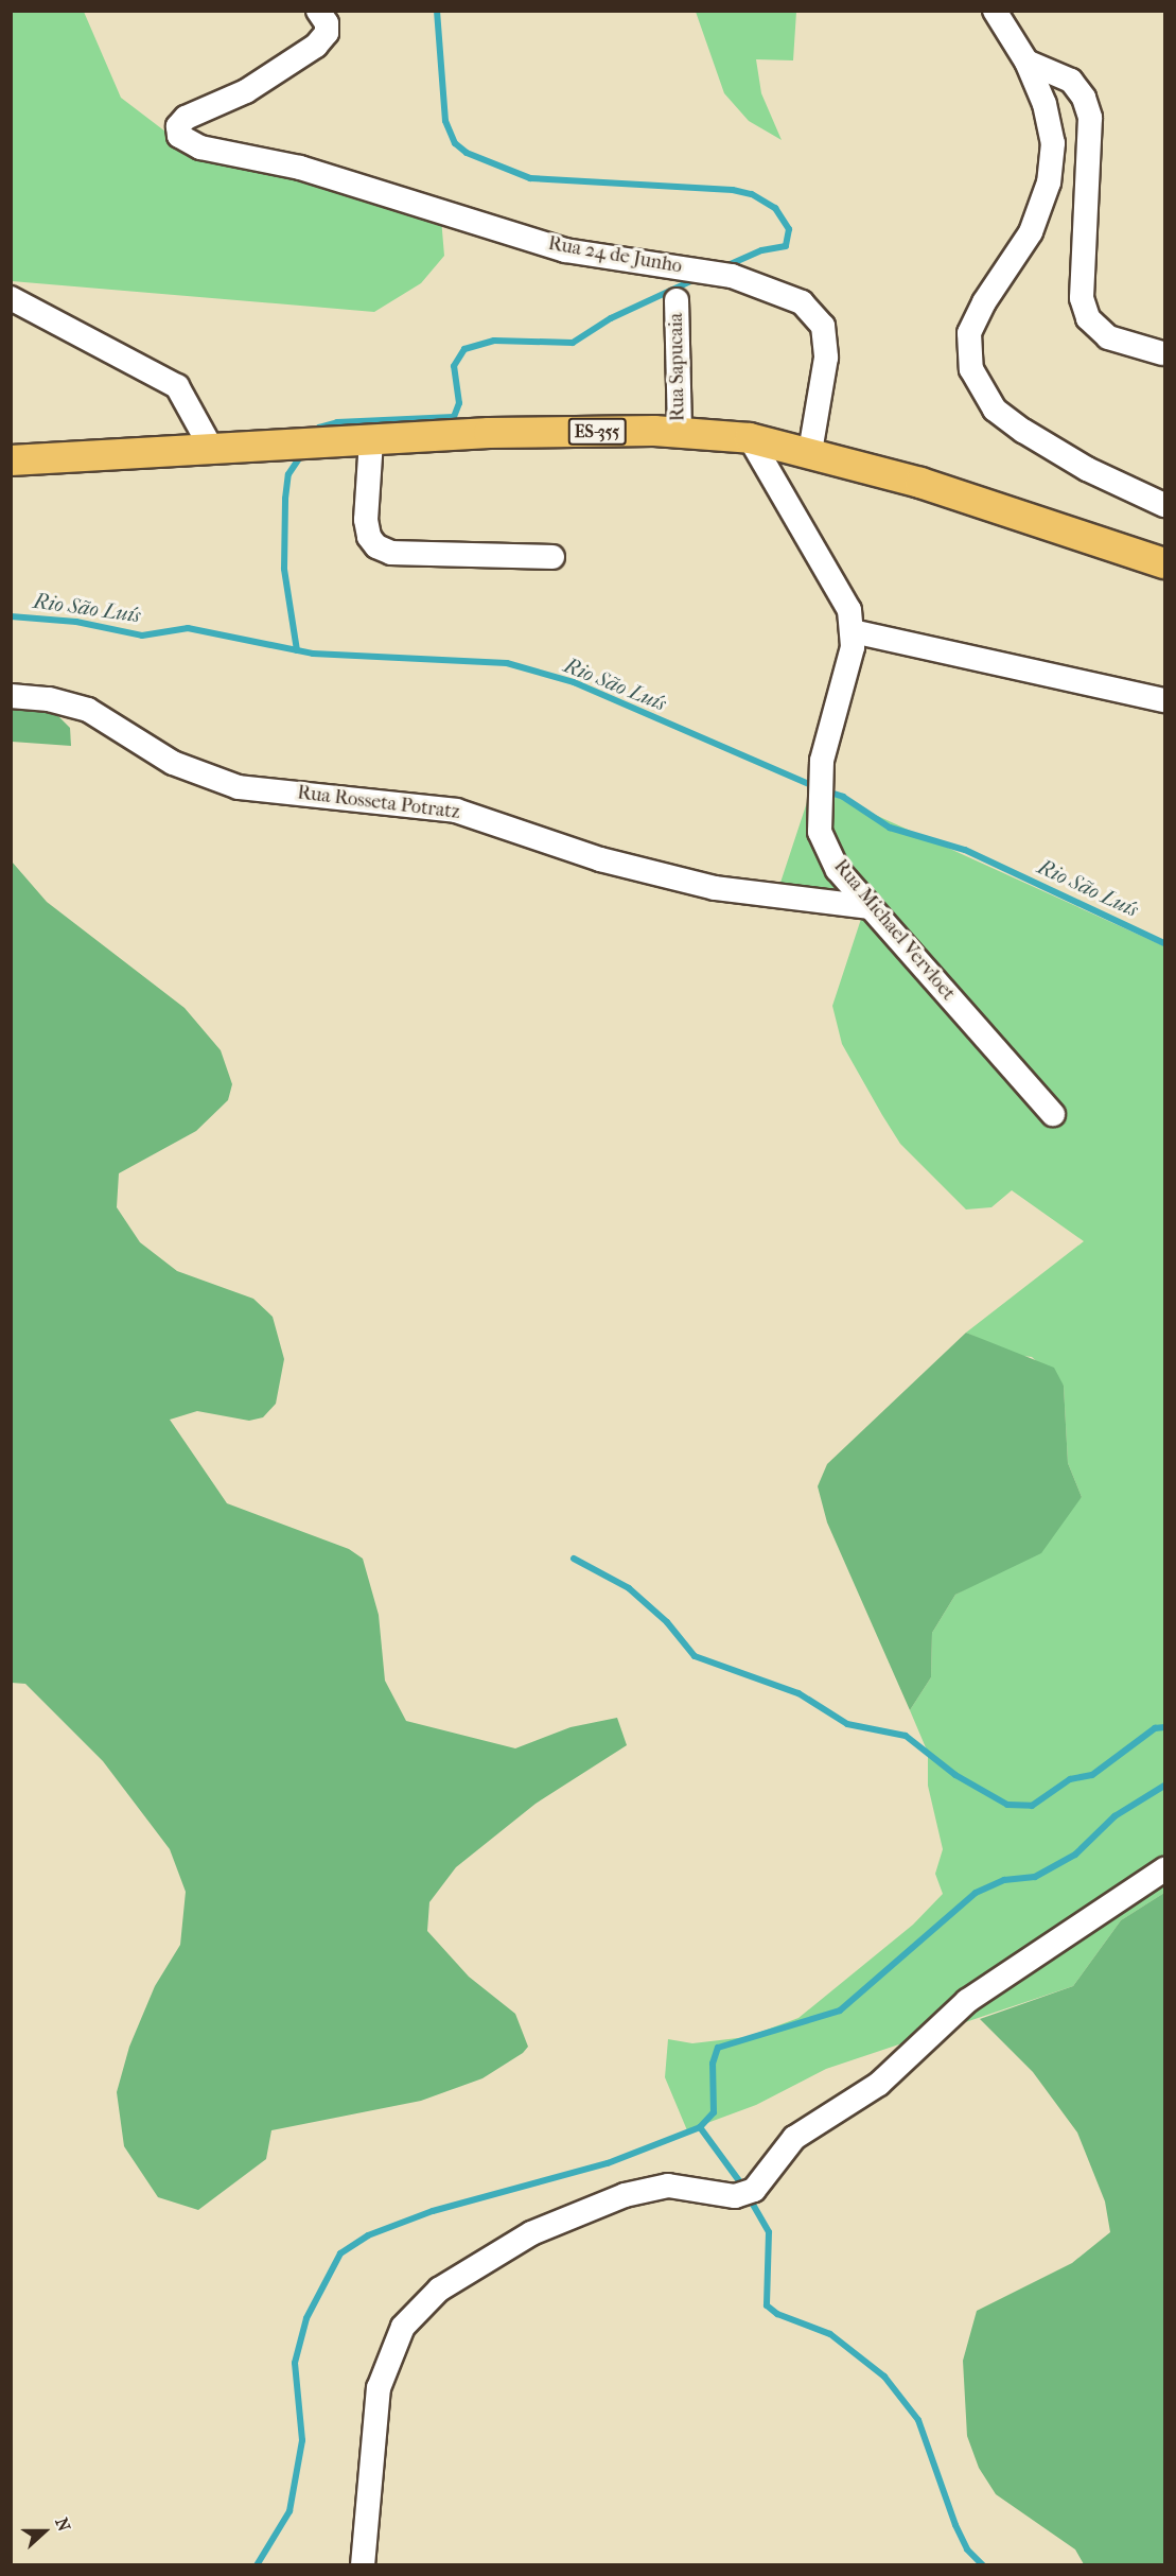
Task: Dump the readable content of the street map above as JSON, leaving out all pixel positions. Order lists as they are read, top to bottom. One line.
{"streets":{"main road":["ES-355"],"street":["Rua 24 de Junho","Rua Sapucaia","Rua Rosseta Potratz","Rua Michael Vervloet"]},"crossings":[["Rua 24 de Junho","ES-355"],["Rua Sapucaia","ES-355"],["ES-355","Rua Michael Vervloet"],["Rua Rosseta Potratz","Rua Michael Vervloet"]],"water":["Rio São Luís"],"north":"right"}
